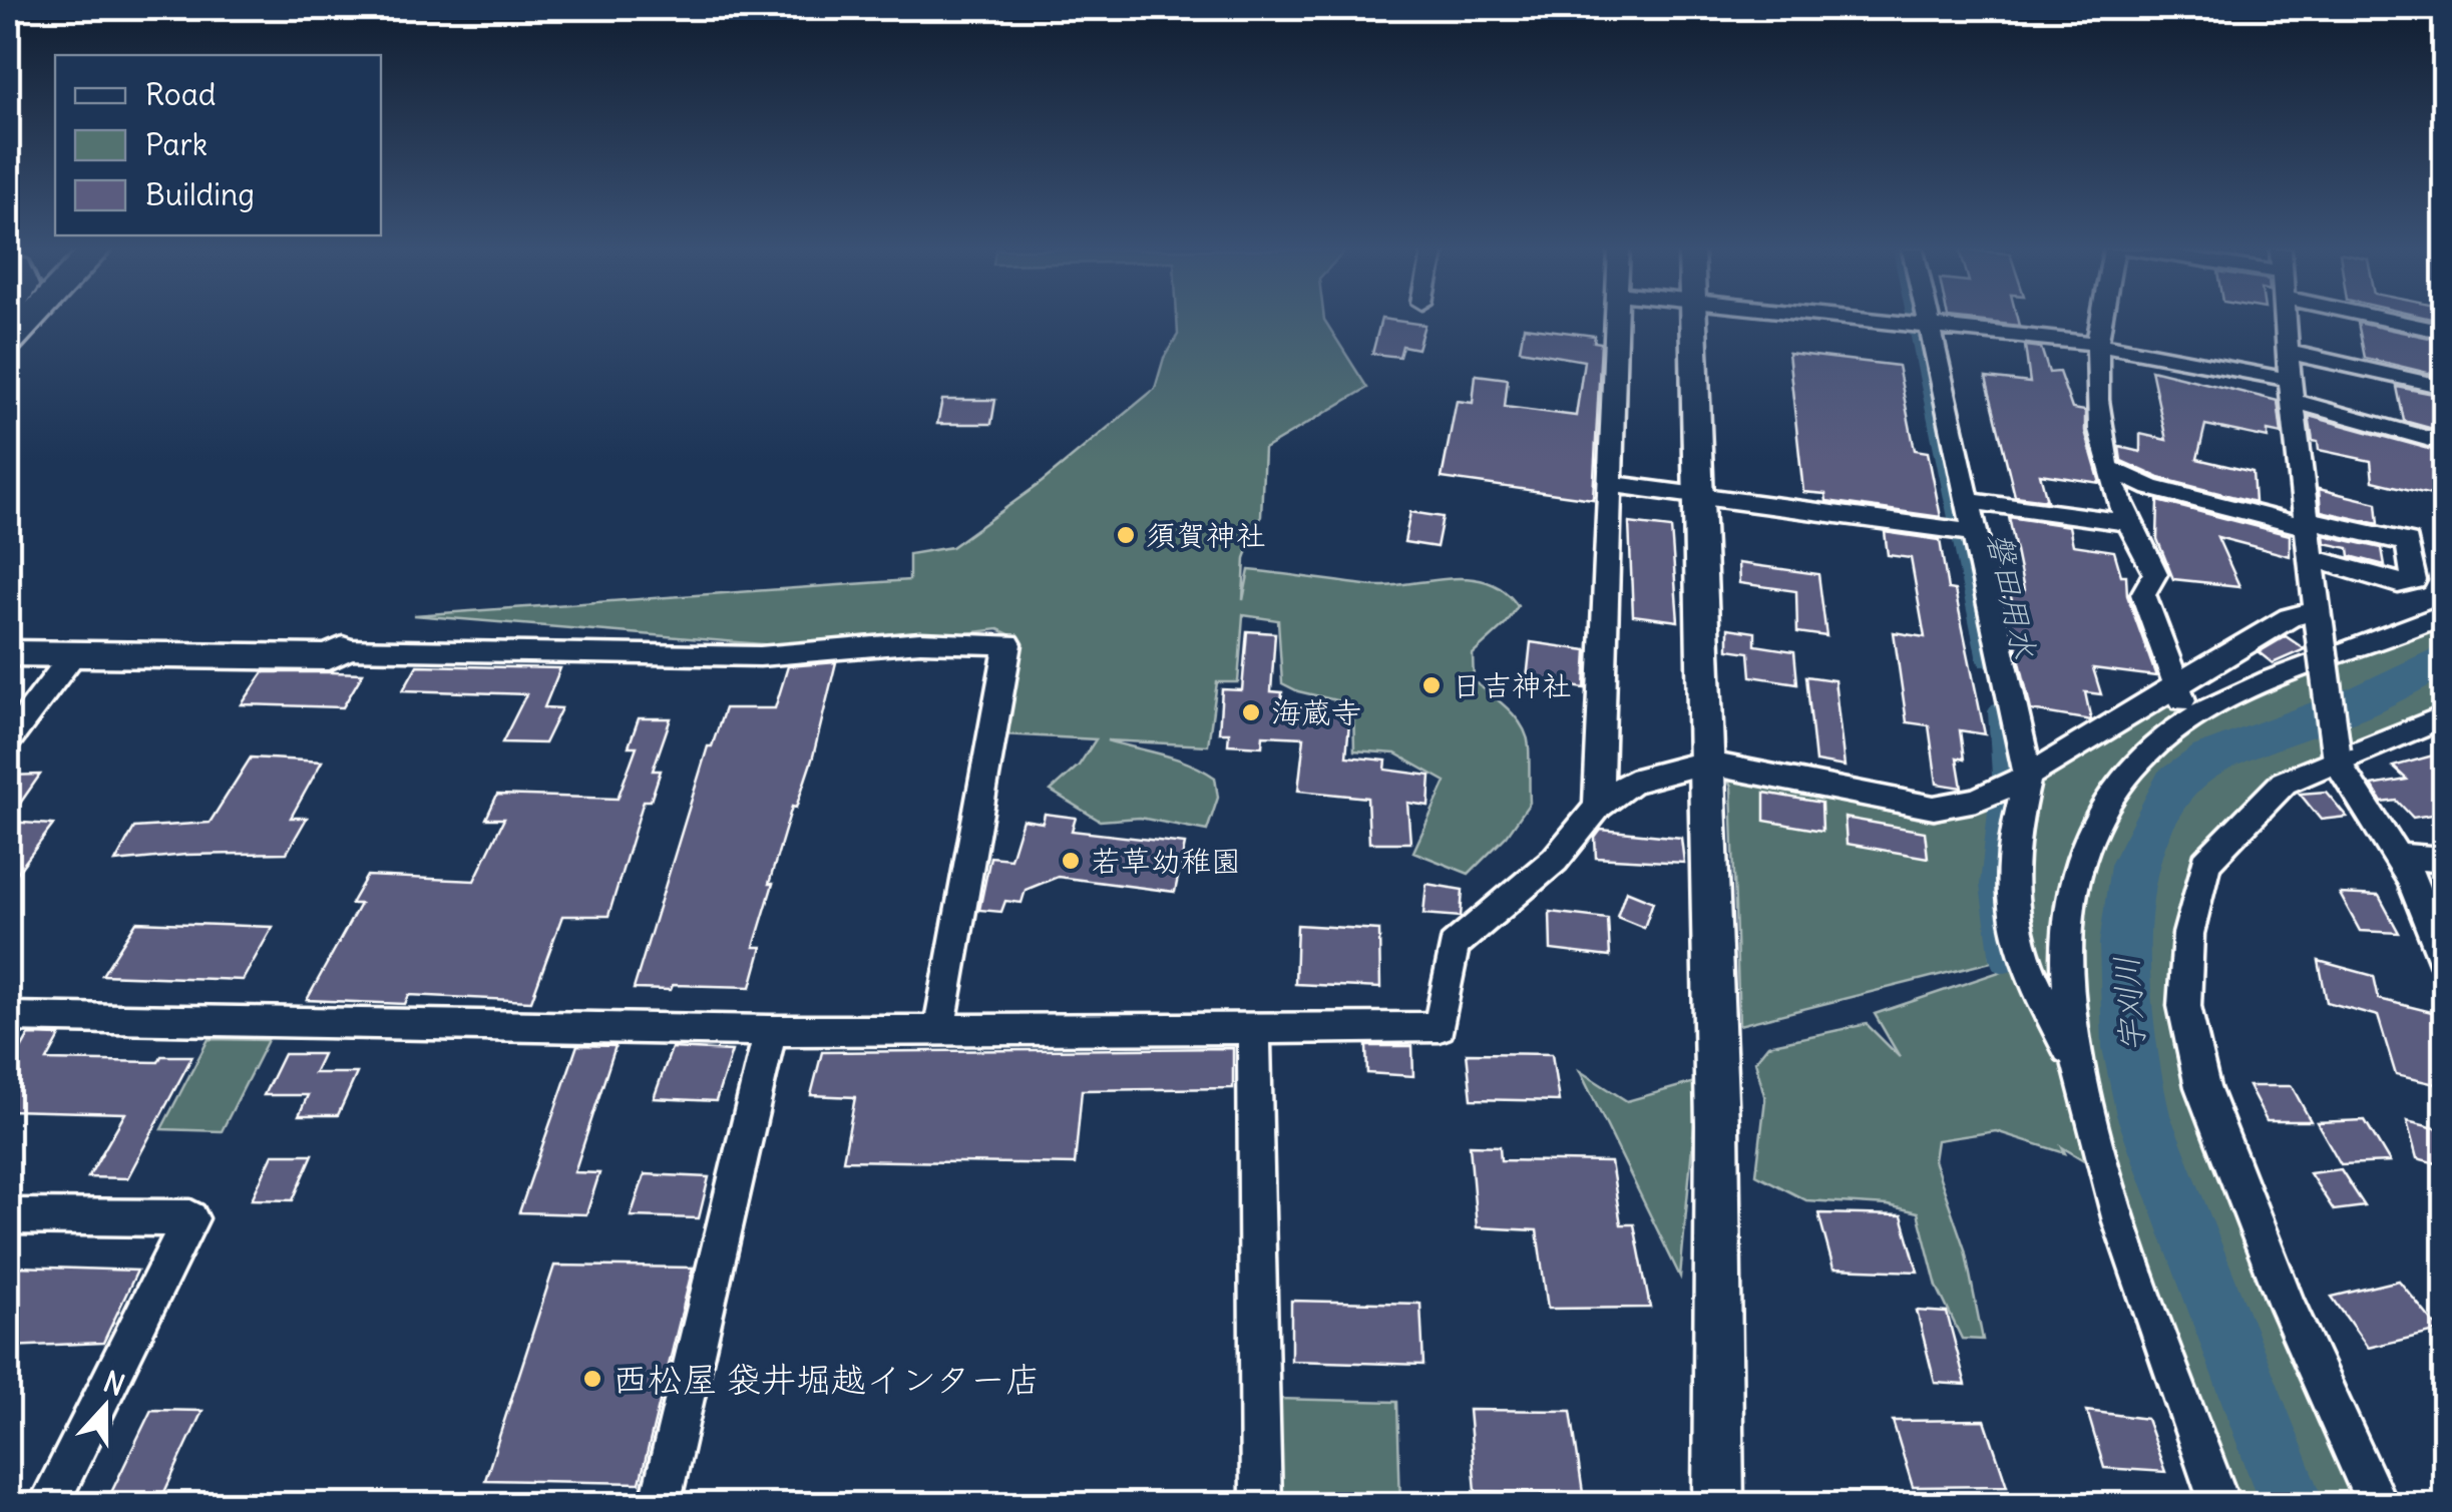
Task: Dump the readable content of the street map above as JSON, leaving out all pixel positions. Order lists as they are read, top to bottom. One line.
{"water":["磐田用水","宇刈川"],"places":["須賀神社","日吉神社","海蔵寺","若草幼稚園","西松屋 袋井堀越インター店"],"legend":["Road","Park","Building"],"north":"top"}
